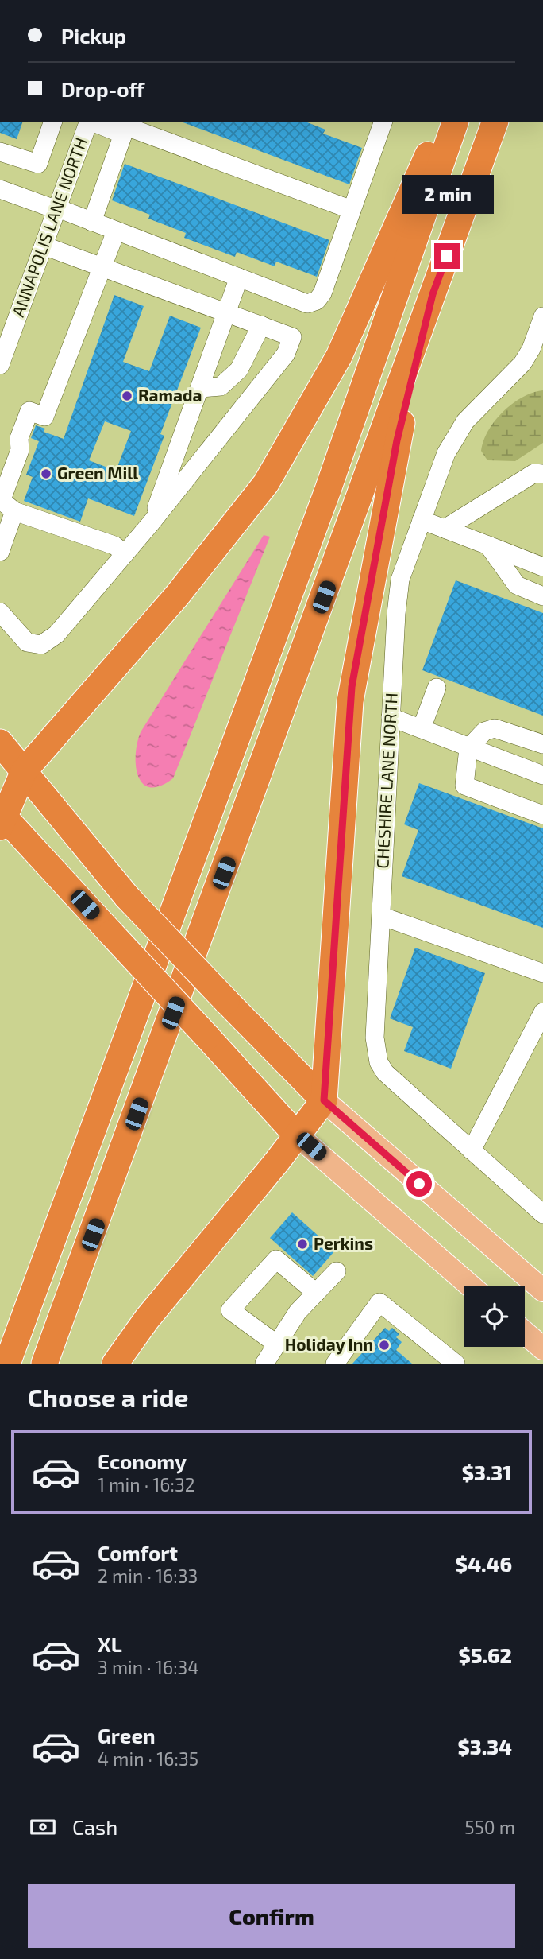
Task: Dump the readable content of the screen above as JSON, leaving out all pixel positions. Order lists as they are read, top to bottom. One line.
{"streets":{"street":["ANNAPOLIS LANE NORTH","CHESHIRE LANE NORTH"]},"places":["Ramada","Green Mill","Perkins","Holiday Inn"],"page":{"banner":["Pickup","Drop-off"],"bubble":"2 min","heading":"Choose a ride","list":[{"name":"Economy","note":"1 min · 16:32","value":"$3.31"},{"name":"Comfort","note":"2 min · 16:33","value":"$4.46"},{"name":"XL","note":"3 min · 16:34","value":"$5.62"},{"name":"Green","note":"4 min · 16:35","value":"$3.34"}],"pay":["Cash","550 m"],"buttons":"Confirm"}}
